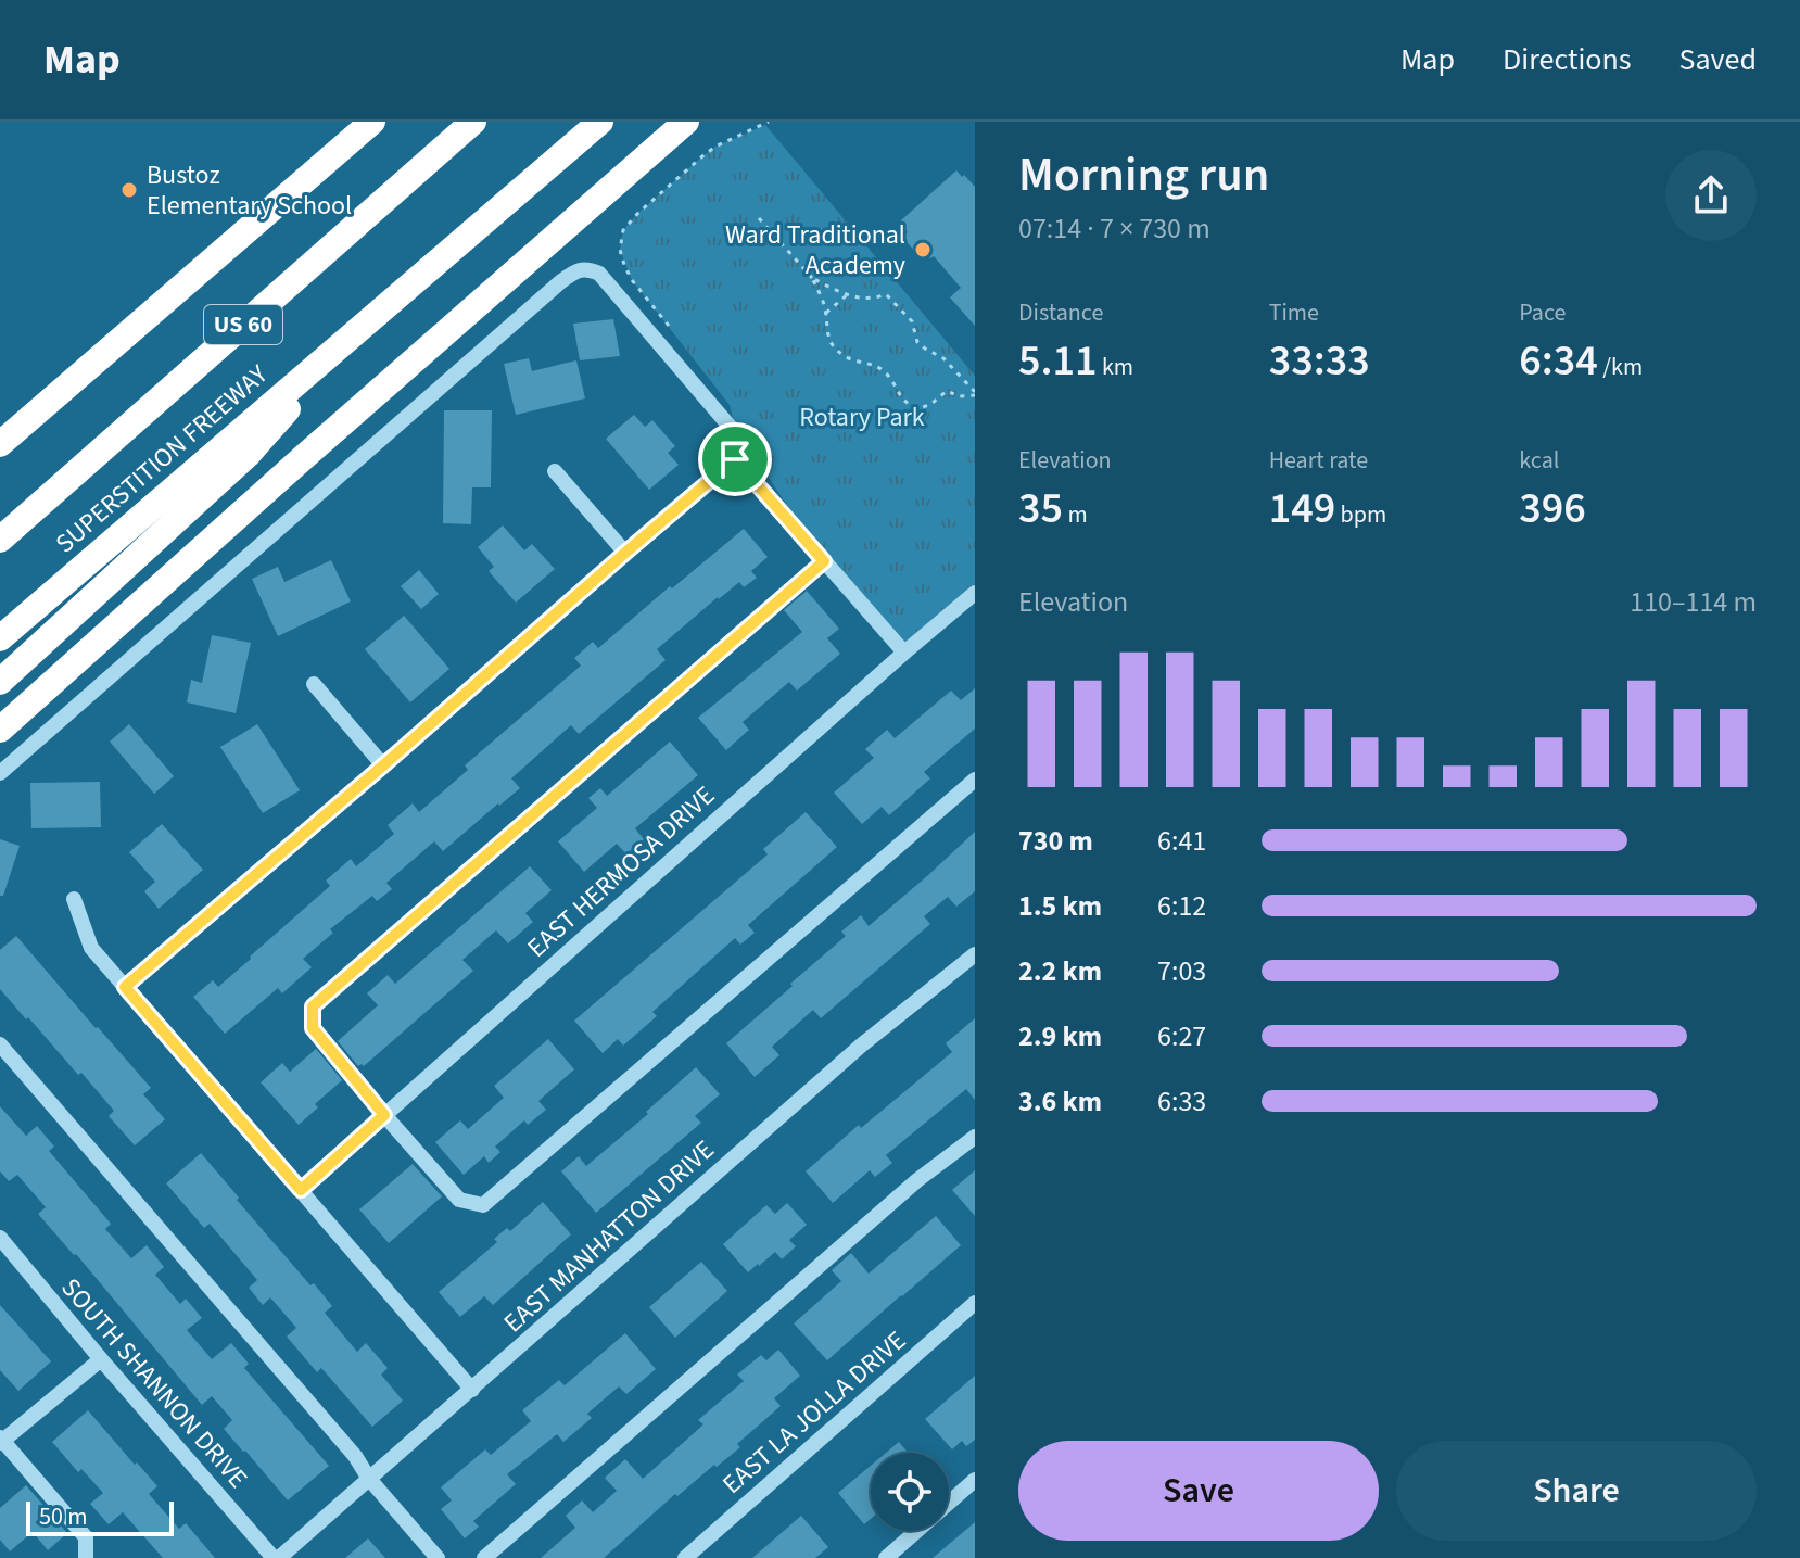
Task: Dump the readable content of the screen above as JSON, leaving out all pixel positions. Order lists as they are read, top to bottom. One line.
{"streets":{"highway":["US 60","SUPERSTITION FREEWAY"],"street":["EAST HERMOSA DRIVE","EAST MANHATTON DRIVE","SOUTH SHANNON DRIVE","EAST LA JOLLA DRIVE"]},"crossings":[["EAST MANHATTON DRIVE","SOUTH SHANNON DRIVE"]],"parks":["Rotary Park"],"places":["Bustoz Elementary School","Ward Traditional Academy"],"scale_bar":"50 m","page":{"header":"Map","nav":["Map","Directions","Saved"],"heading":["Morning run","07:14 · 7 × 730 m"],"stats":[["Distance","5.11 km"],["Time","33:33"],["Pace","6:34 /km"],["Elevation","35 m"],["Heart rate","149 bpm"],["kcal","396"]],"chart":["Elevation","110–114 m"],"list":[{"name":"730 m","note":"6:41"},{"name":"1.5 km","note":"6:12"},{"name":"2.2 km","note":"7:03"},{"name":"2.9 km","note":"6:27"},{"name":"3.6 km","note":"6:33"}],"buttons":["Save","Share"],"scale":"50 m"}}
